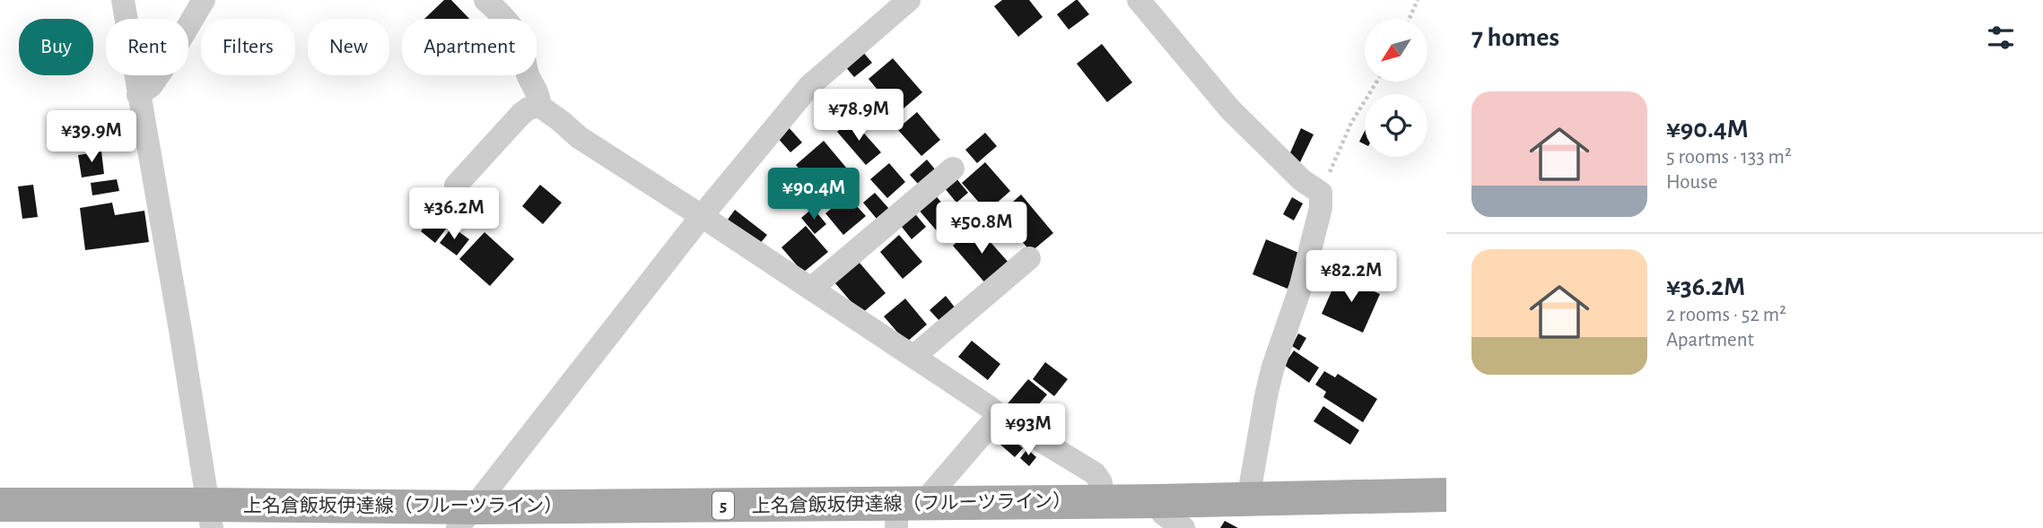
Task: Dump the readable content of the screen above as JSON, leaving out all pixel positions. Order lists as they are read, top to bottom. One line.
{"streets":{"main road":["上名倉飯坂伊達線（フルーツライン）","5"]},"north":"bottom left","page":{"heading":"7 homes","chip":["Buy","Rent","Filters","New","Apartment"],"list":[{"name":"¥90.4M","note":"5 rooms · 133 m² · House"},{"name":"¥36.2M","note":"2 rooms · 52 m² · Apartment"}],"price":["¥78.9M","¥39.9M","¥90.4M","¥36.2M","¥50.8M","¥82.2M","¥93M"]}}
